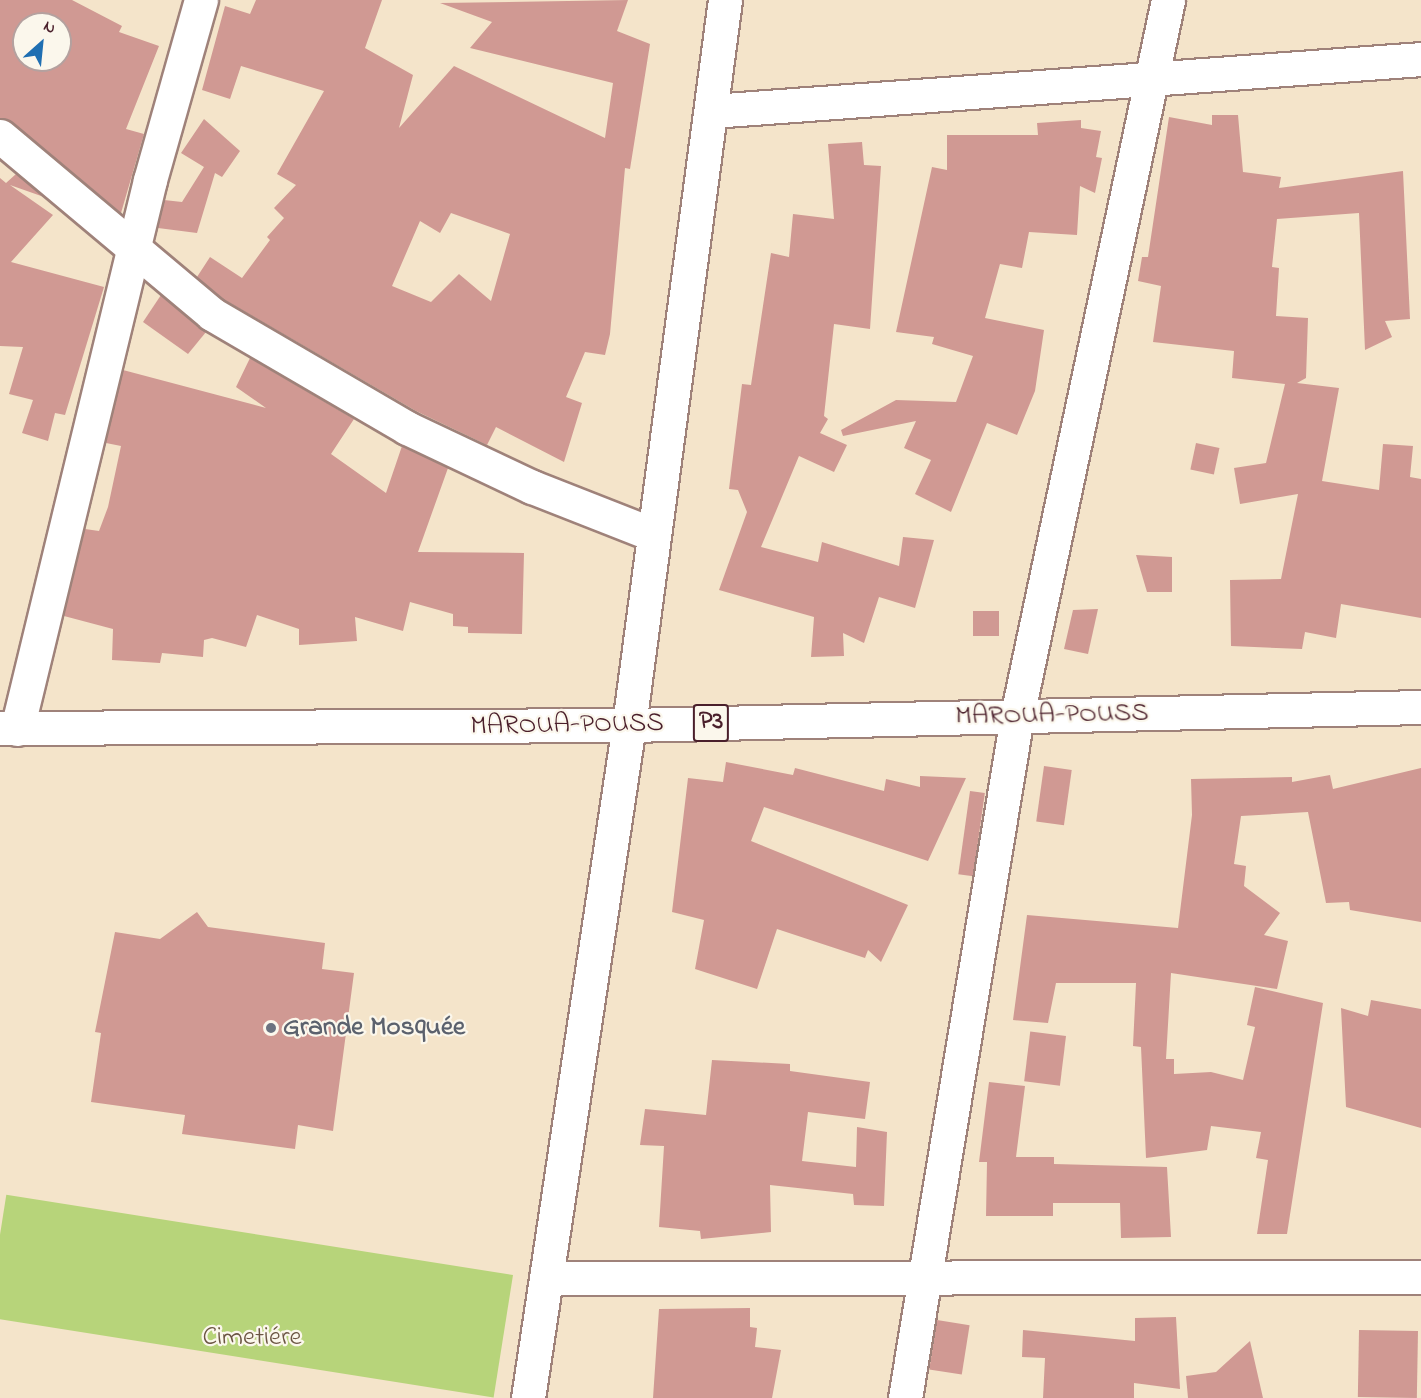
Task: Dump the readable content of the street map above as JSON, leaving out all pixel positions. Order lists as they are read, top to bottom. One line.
{"streets":{"street":["MAROUA-POUSS","P3"]},"parks":["Cimetiére"],"places":["Grande Mosquée"],"north":"top right"}
